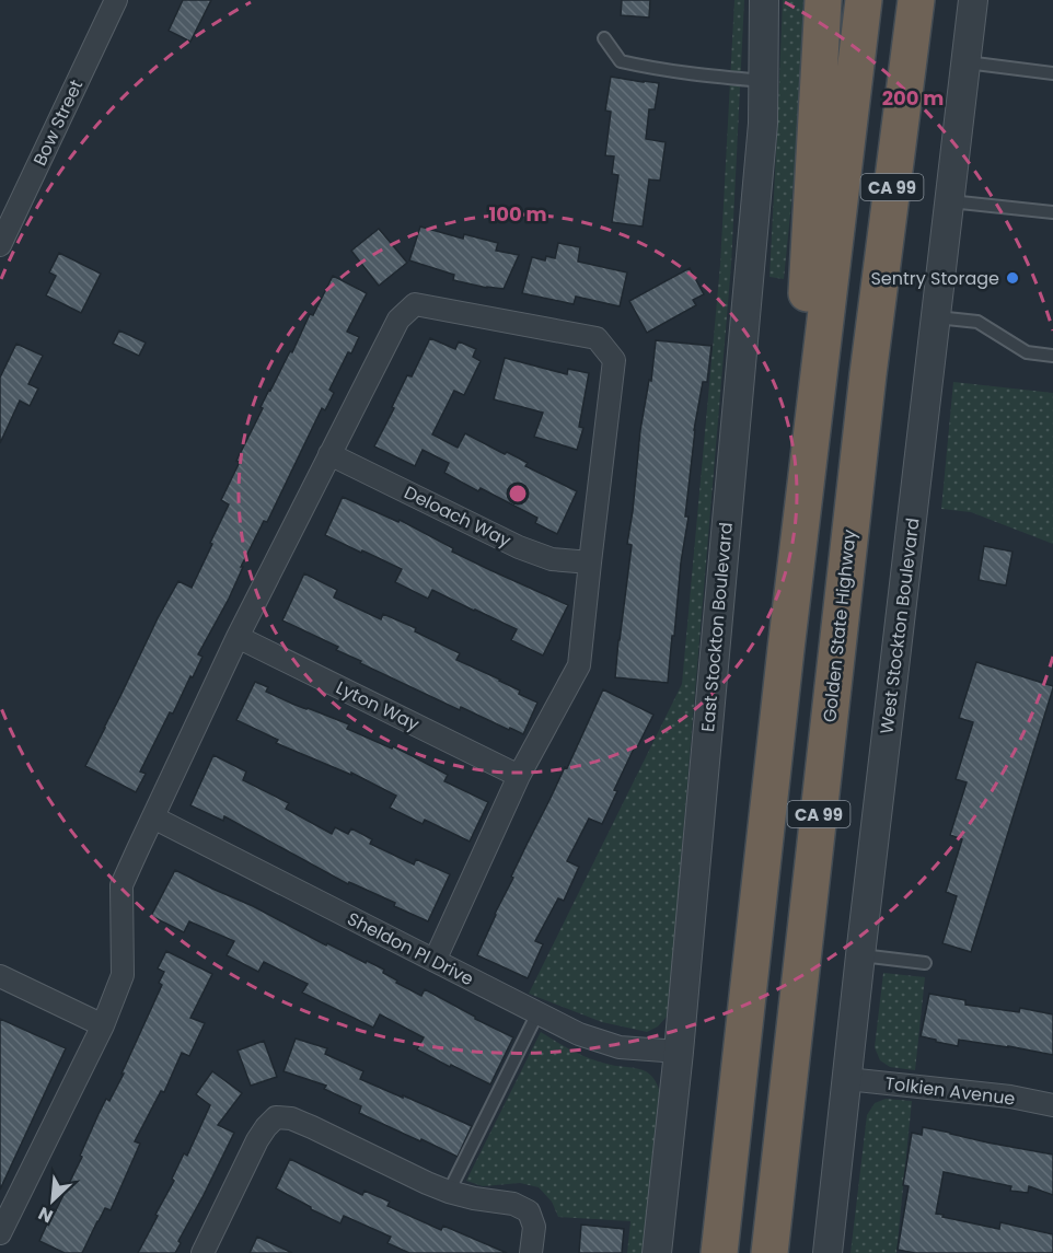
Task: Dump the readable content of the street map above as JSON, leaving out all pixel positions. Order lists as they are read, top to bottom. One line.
{"streets":{"highway":["CA 99","Golden State Highway"],"street":["Bow Street","Deloach Way","West Stockton Boulevard","East Stockton Boulevard","Lyton Way","Sheldon Pl Drive","Tolkien Avenue"]},"crossings":[["West Stockton Boulevard","Tolkien Avenue"],["East Stockton Boulevard","Sheldon Pl Drive"]],"places":["Sentry Storage"],"north":"bottom left","rings":["200 m","100 m"]}
